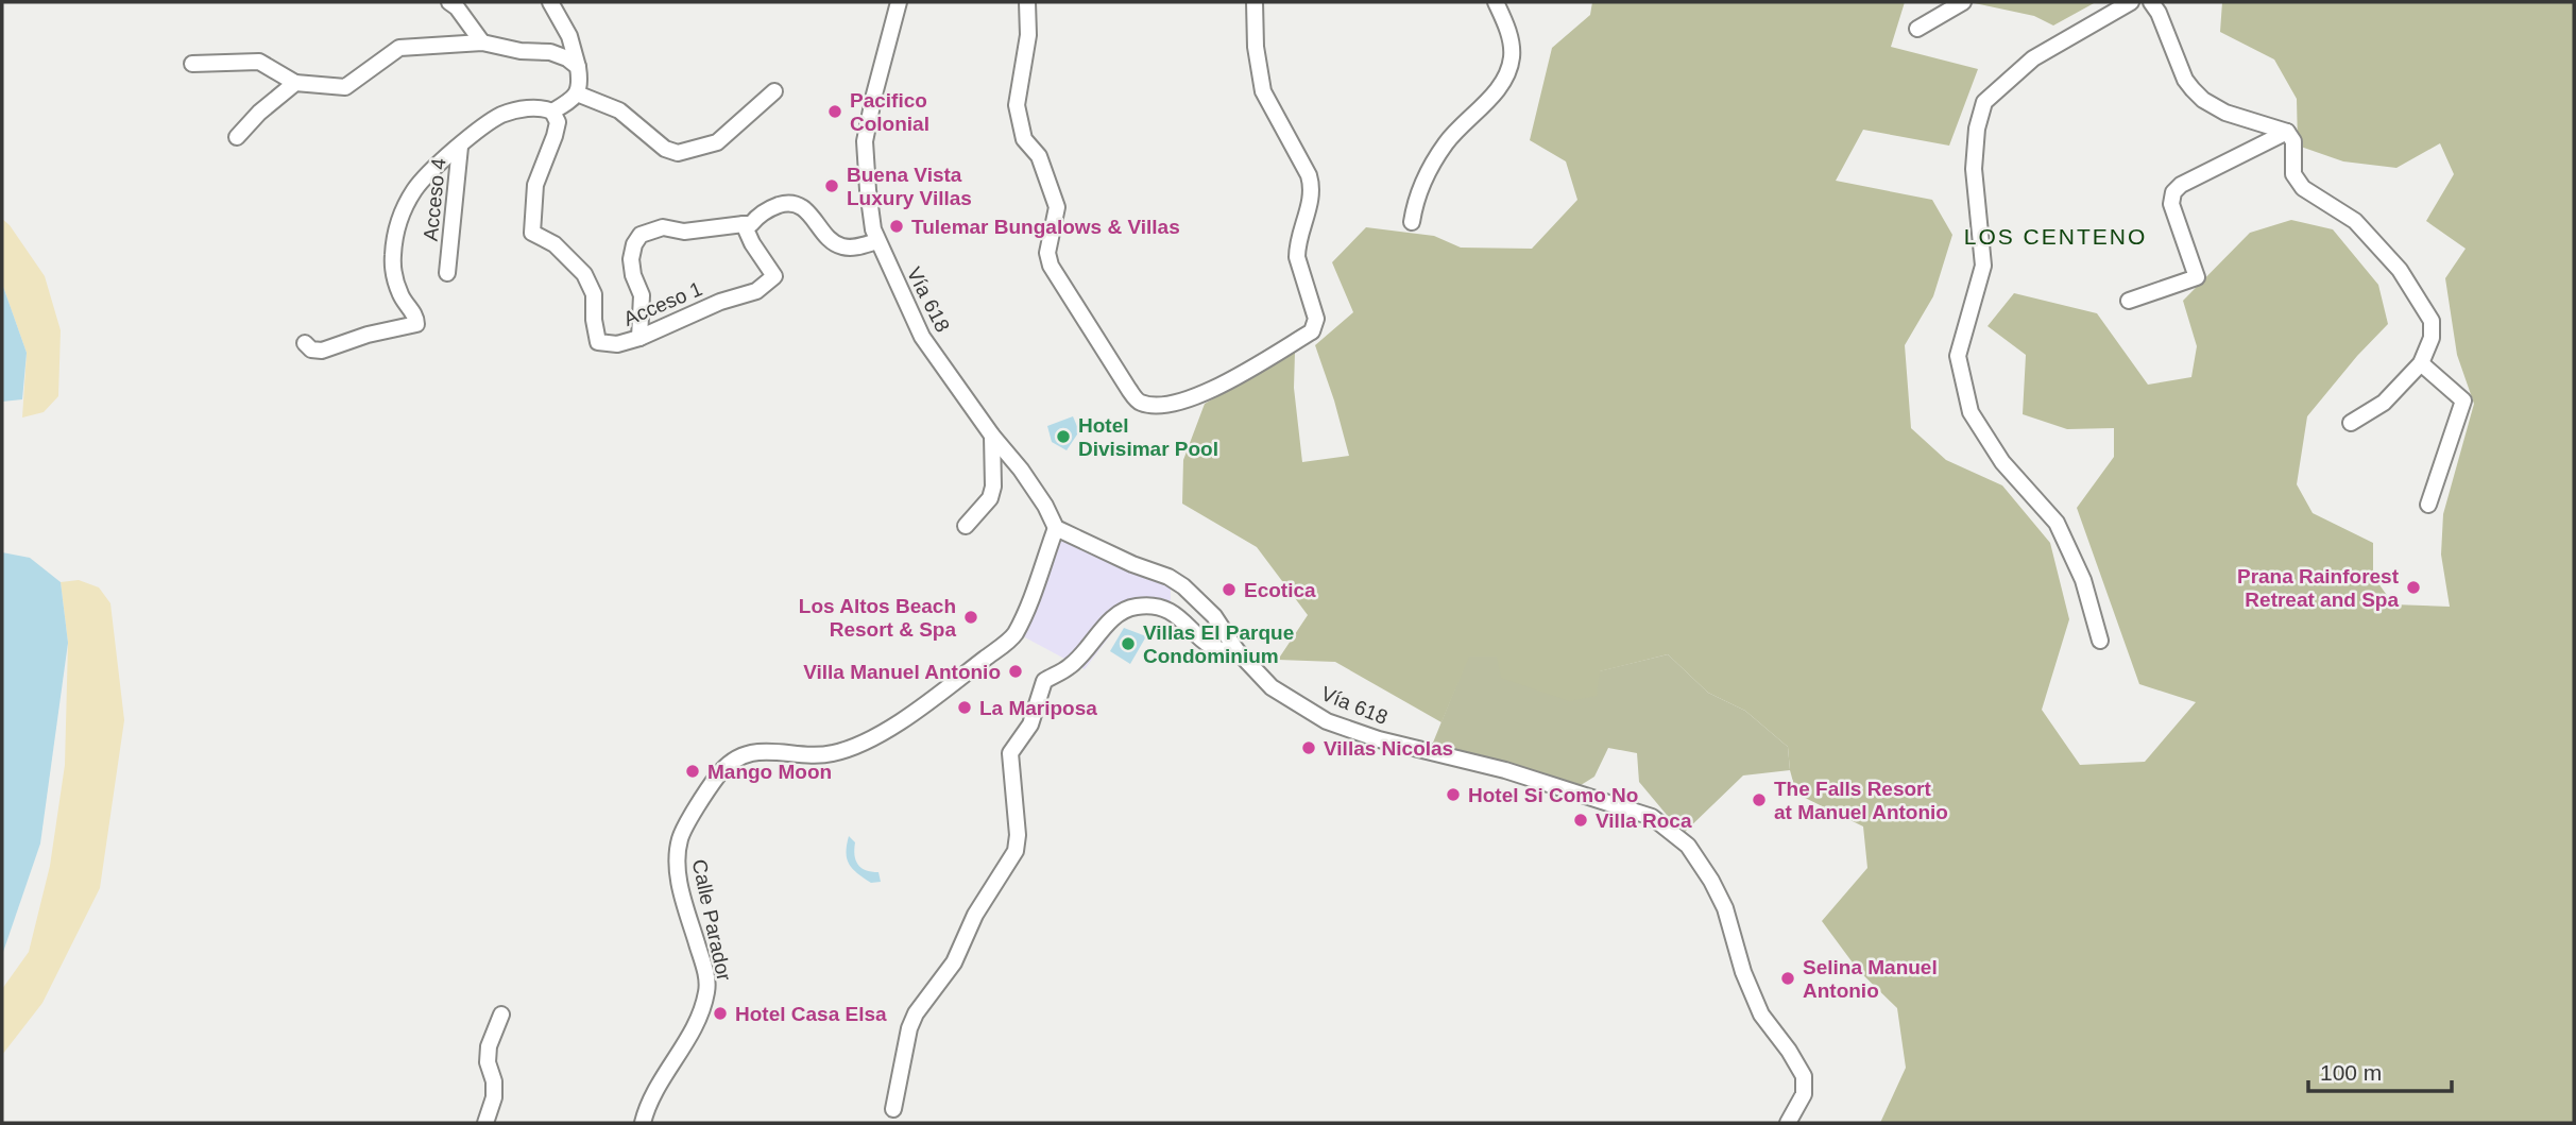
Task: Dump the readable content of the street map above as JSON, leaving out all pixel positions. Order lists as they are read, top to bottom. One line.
{"streets":{"street":["Acceso 4","Vía 618","Acceso 1","Calle Parador"]},"crossings":[["Acceso 4","Acceso 1"],["Vía 618","Calle Parador"]],"districts":["LOS CENTENO"],"places":["Pacifico Colonial","Buena Vista Luxury Villas","Tulemar Bungalows & Villas","Hotel Divisimar Pool","Prana Rainforest Retreat and Spa","Ecotica","Los Altos Beach Resort & Spa","Villas El Parque Condominium","Villa Manuel Antonio","La Mariposa","Villas Nicolas","Mango Moon","Hotel Si Como No","The Falls Resort at Manuel Antonio","Villa Roca","Selina Manuel Antonio","Hotel Casa Elsa"],"scale_bar":"100 m"}
